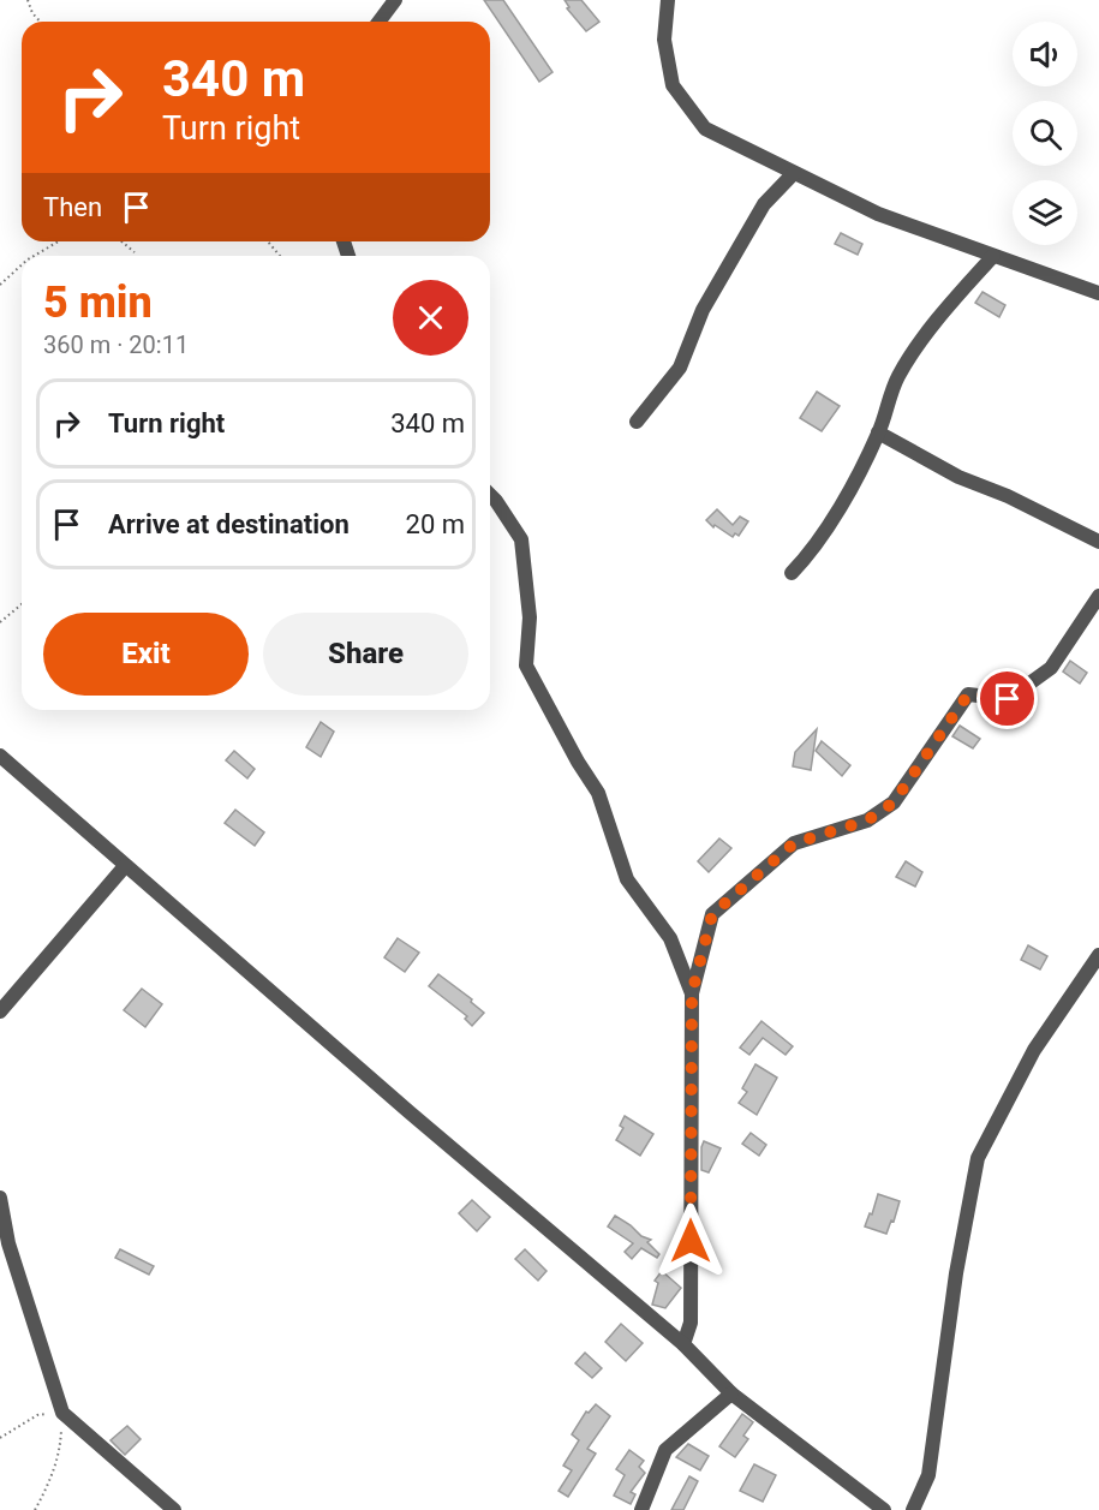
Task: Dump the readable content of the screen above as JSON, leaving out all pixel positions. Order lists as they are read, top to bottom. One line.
{"page":{"turn":["340 m","Turn right"],"then":"Then","heading":["5 min","360 m · 20:11"],"list":[{"name":"Turn right","value":"340 m"},{"name":"Arrive at destination","value":"20 m"}],"buttons":["Exit","Share"]}}
